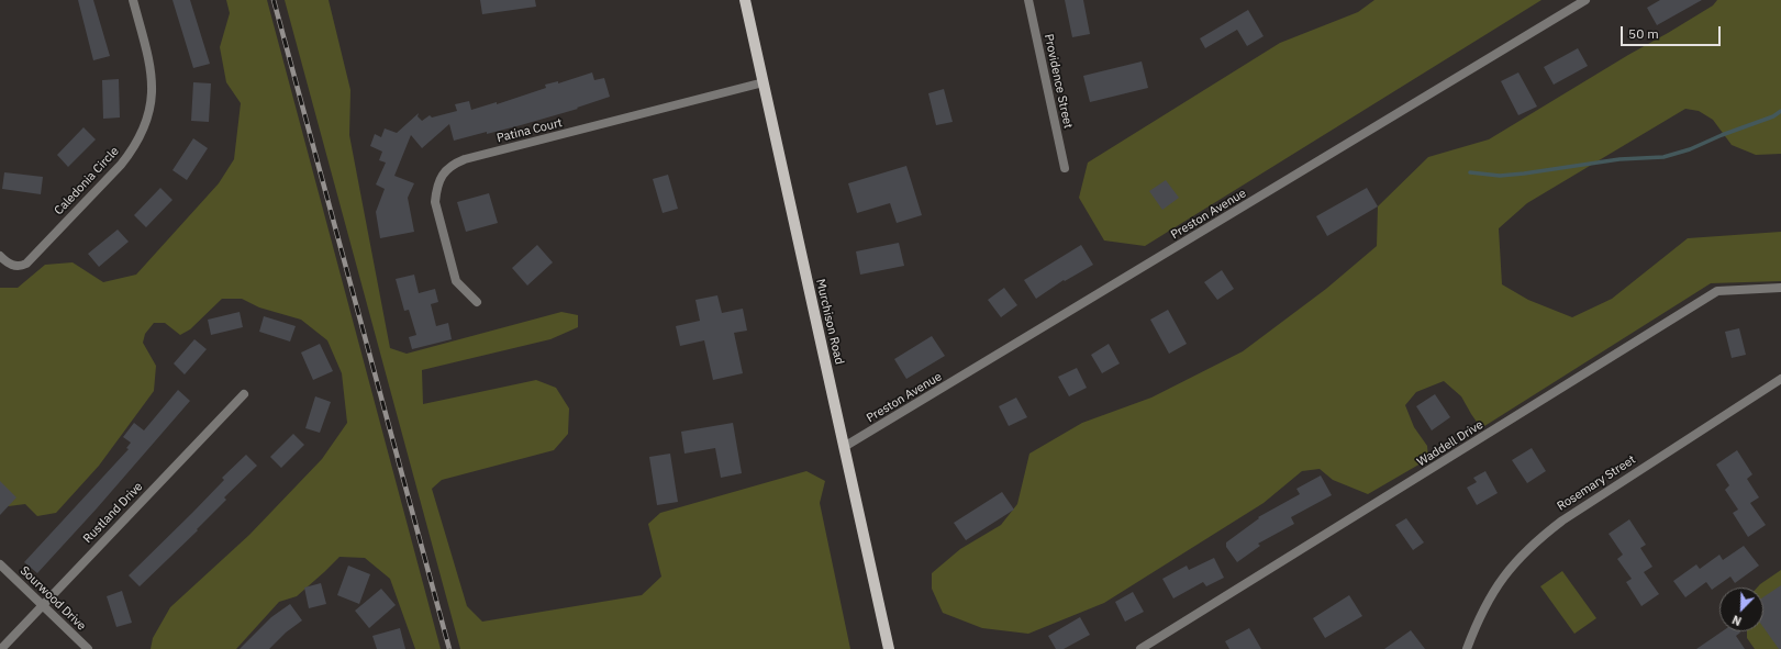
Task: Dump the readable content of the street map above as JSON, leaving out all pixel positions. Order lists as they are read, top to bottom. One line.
{"streets":{"main road":["Murchison Road"],"street":["Providence Street","Patina Court","Caledonia Circle","Preston Avenue","Waddell Drive","Rosemary Street","Rustland Drive","Sourwood Drive"]},"crossings":[["Patina Court","Murchison Road"],["Preston Avenue","Murchison Road"],["Rustland Drive","Sourwood Drive"]],"scale_bar":"50 m","north":"bottom left"}
